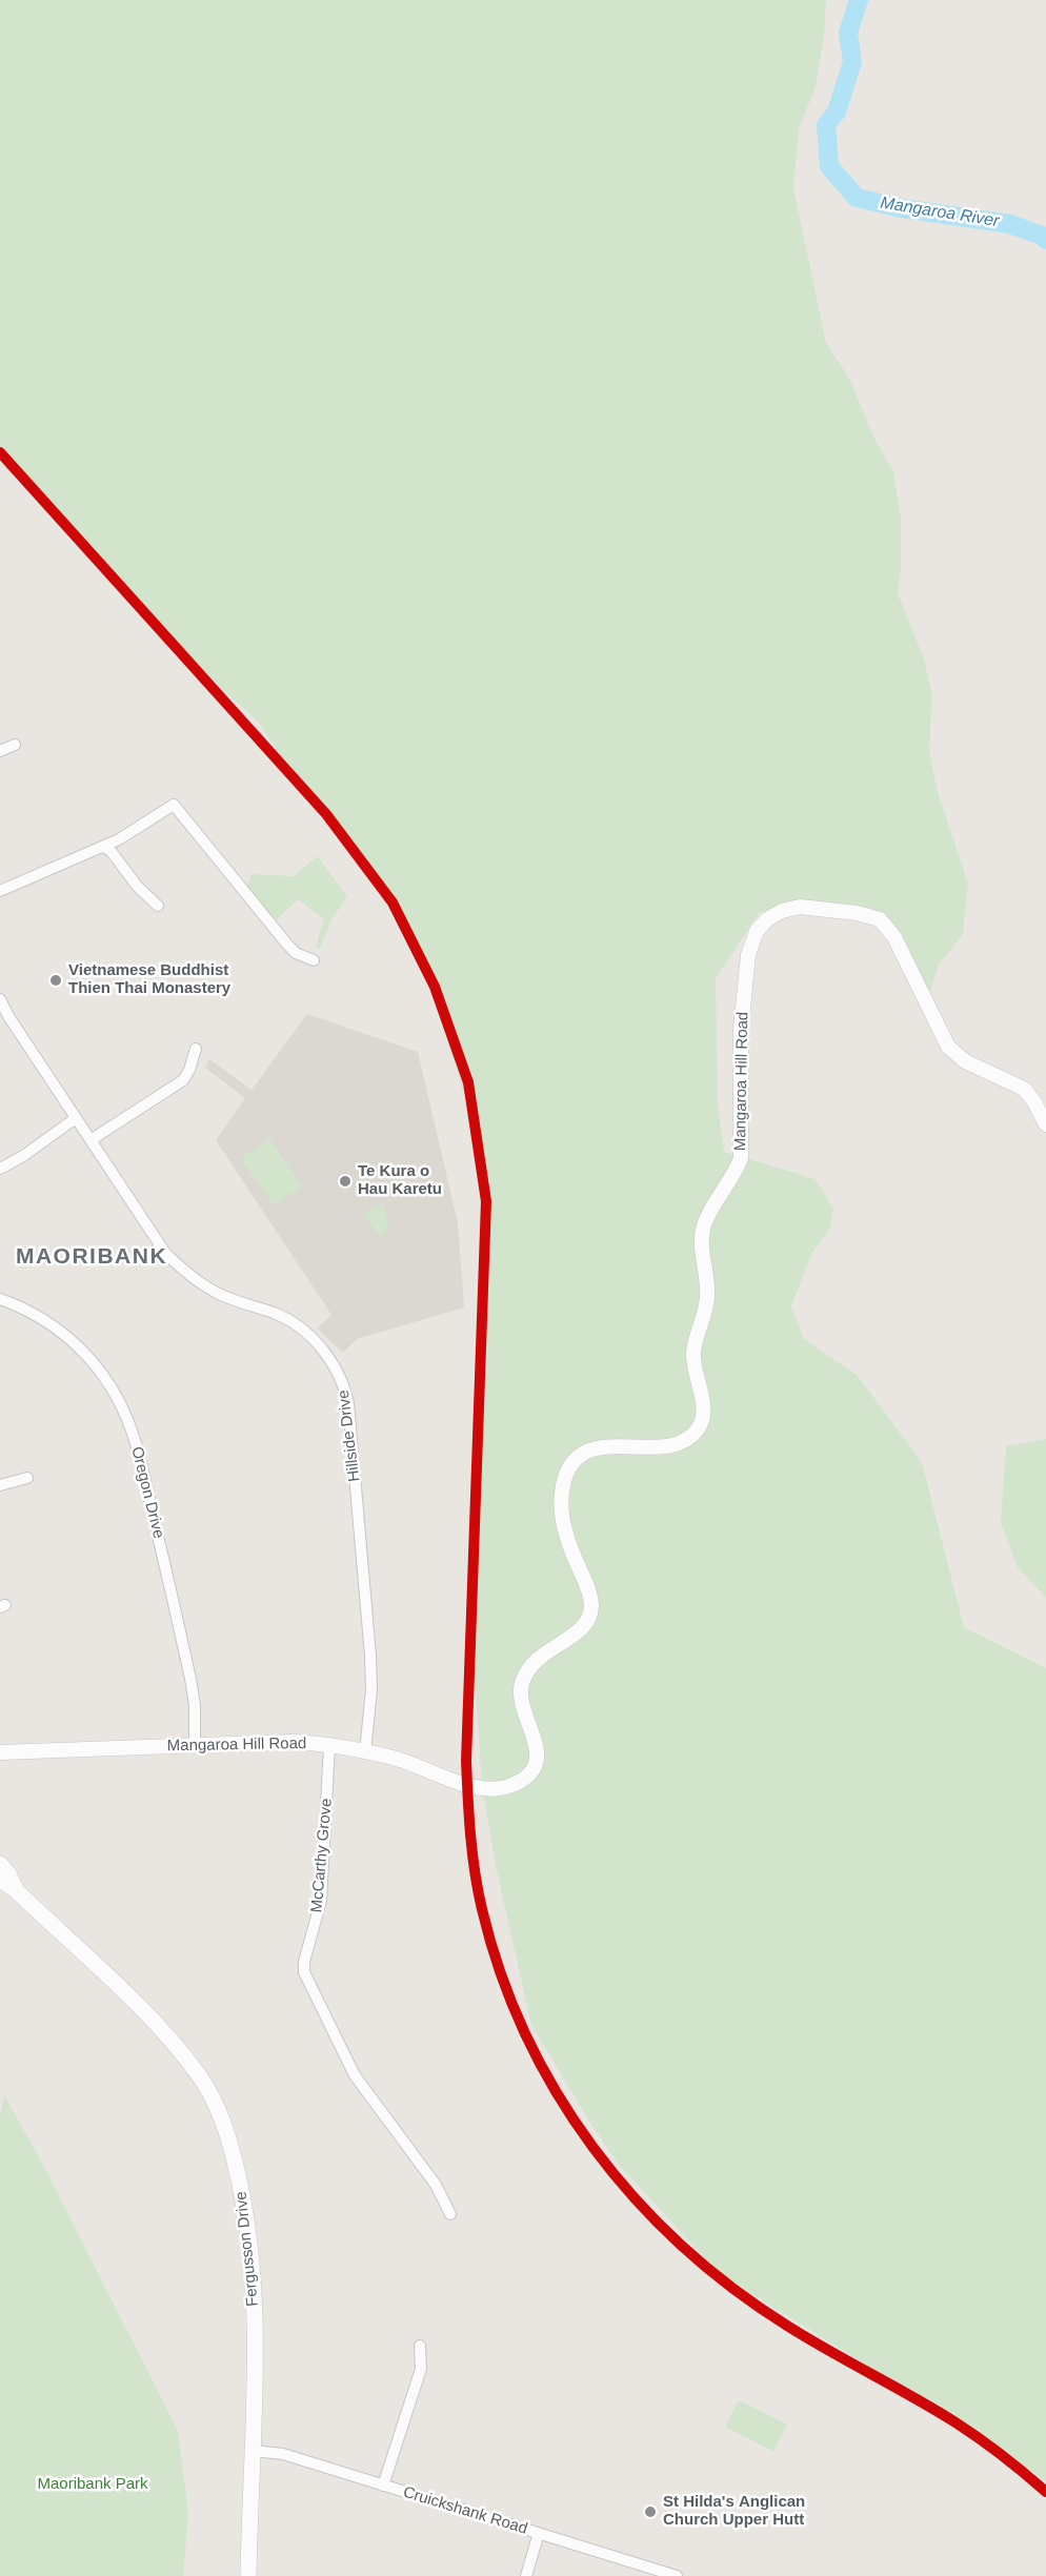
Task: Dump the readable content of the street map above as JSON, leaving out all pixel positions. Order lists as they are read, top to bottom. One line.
{"streets":{"main road":["Fergusson Drive"],"street":["Mangaroa Hill Road","Hillside Drive","Oregon Drive","McCarthy Grove","Cruickshank Road"]},"crossings":[["Mangaroa Hill Road","Hillside Drive"],["Mangaroa Hill Road","Oregon Drive"],["Mangaroa Hill Road","McCarthy Grove"],["Fergusson Drive","Cruickshank Road"]],"districts":["MAORIBANK"],"water":["Mangaroa River"],"parks":["Maoribank Park"],"places":["Vietnamese Buddhist Thien Thai Monastery","Te Kura o Hau Karetu","St Hilda's Anglican Church Upper Hutt"]}
